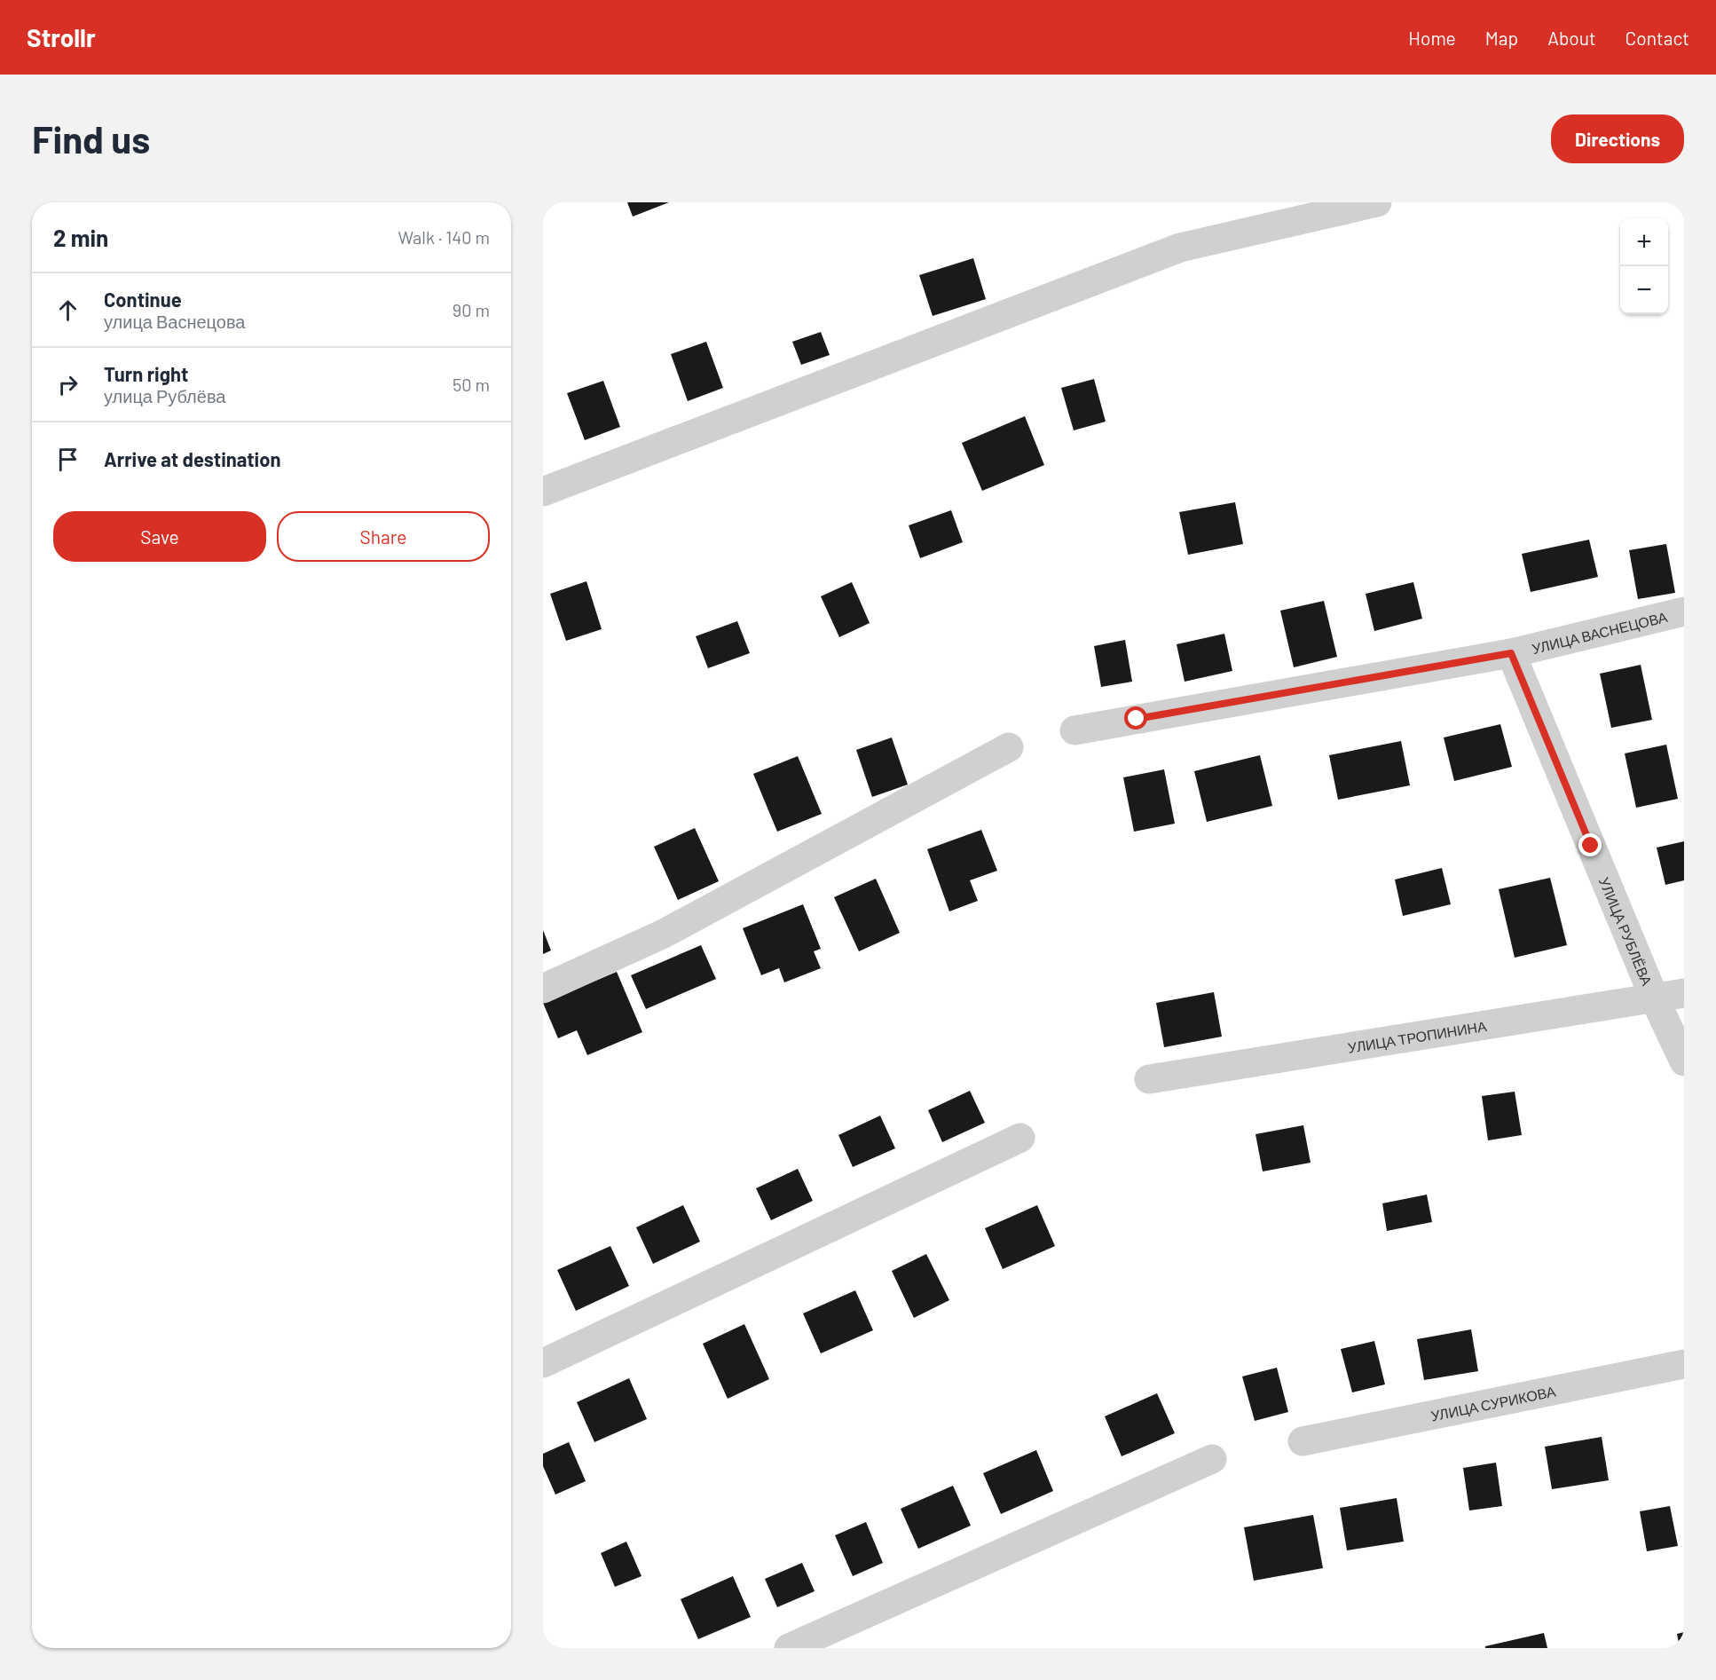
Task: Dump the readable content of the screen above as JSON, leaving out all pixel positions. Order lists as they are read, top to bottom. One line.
{"streets":{"street":["УЛИЦА ВАСНЕЦОВА","УЛИЦА РУБЛЁВА","УЛИЦА ТРОПИНИНА","УЛИЦА СУРИКОВА"]},"crossings":[["УЛИЦА ВАСНЕЦОВА","УЛИЦА РУБЛЁВА"],["УЛИЦА РУБЛЁВА","УЛИЦА ТРОПИНИНА"]],"page":{"header":"Strollr","nav":["Home","Map","About","Contact"],"buttons":["Directions",["Save","Share"]],"title":"Find us","heading":["2 min","Walk · 140 m"],"map_buttons":["+","−"],"list":[["Continue","улица Васнецова","90 m"],["Turn right","улица Рублёва","50 m"],"Arrive at destination"]}}
